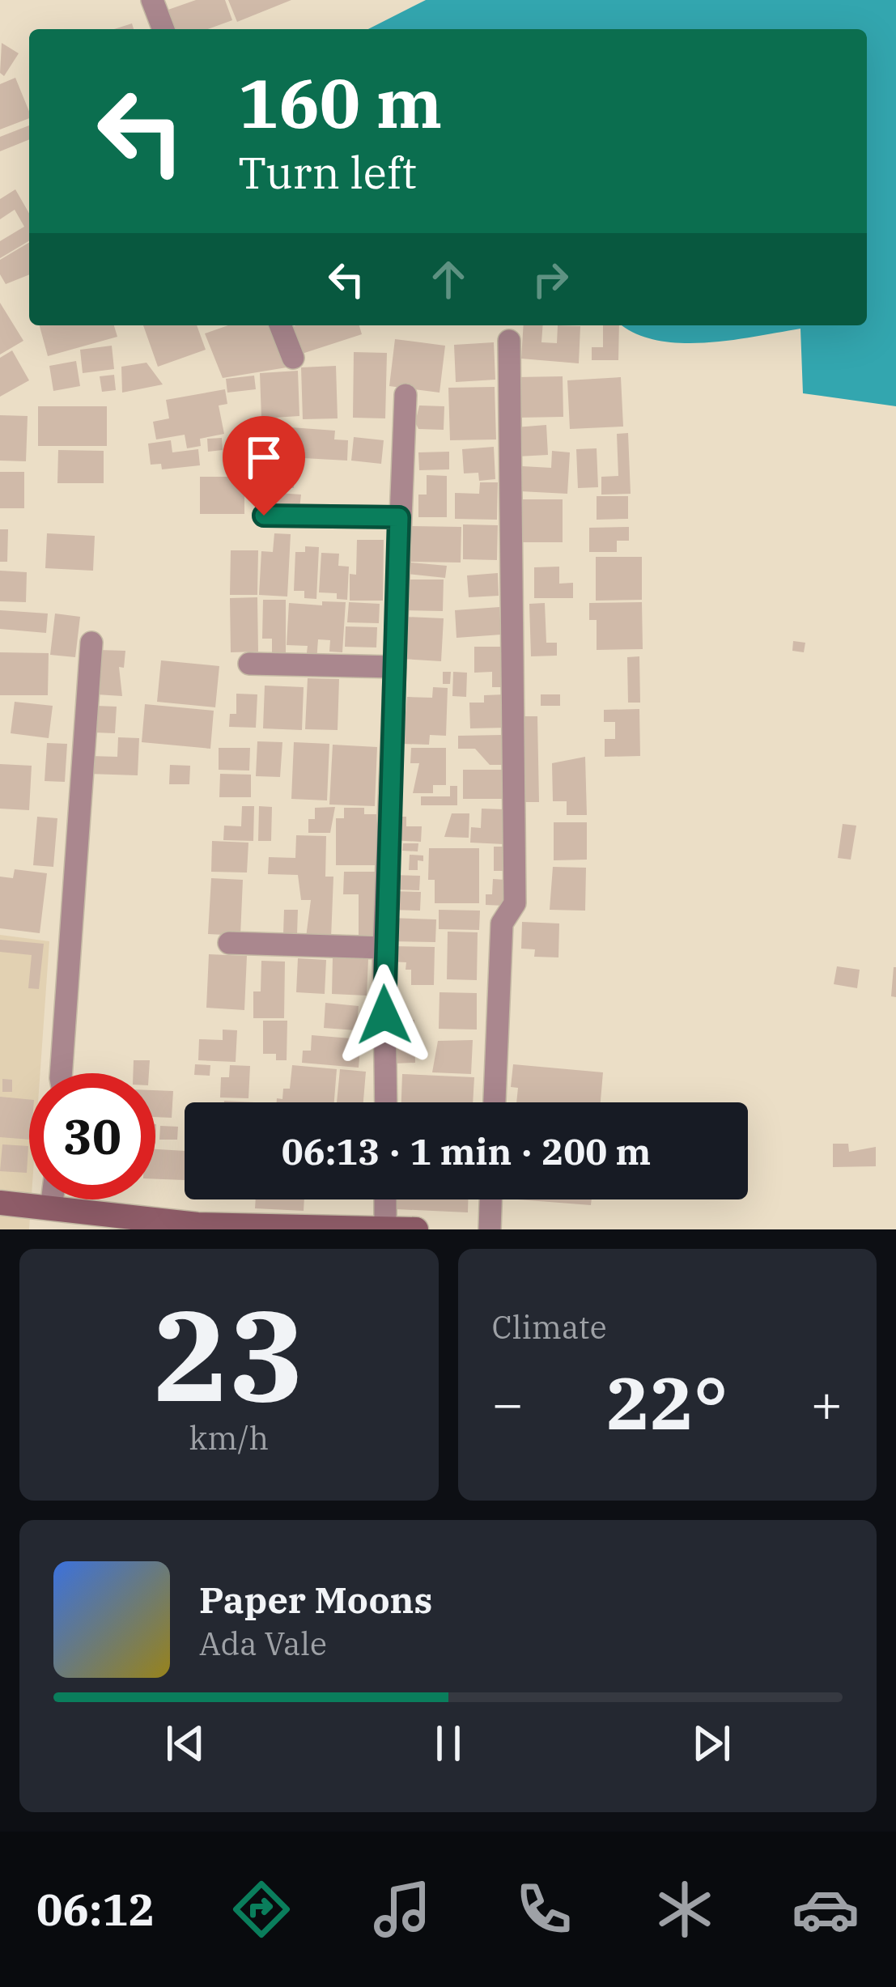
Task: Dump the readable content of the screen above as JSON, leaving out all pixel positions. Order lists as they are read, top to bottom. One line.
{"page":{"turn":["160 m","Turn left"],"limit":"30","trip":"06:13 · 1 min · 200 m","tile":[["23","km/h"],"Climate"],"heat":["−","22°","+"],"song":["Paper Moons","Ada Vale"],"tabs":"06:12"}}
